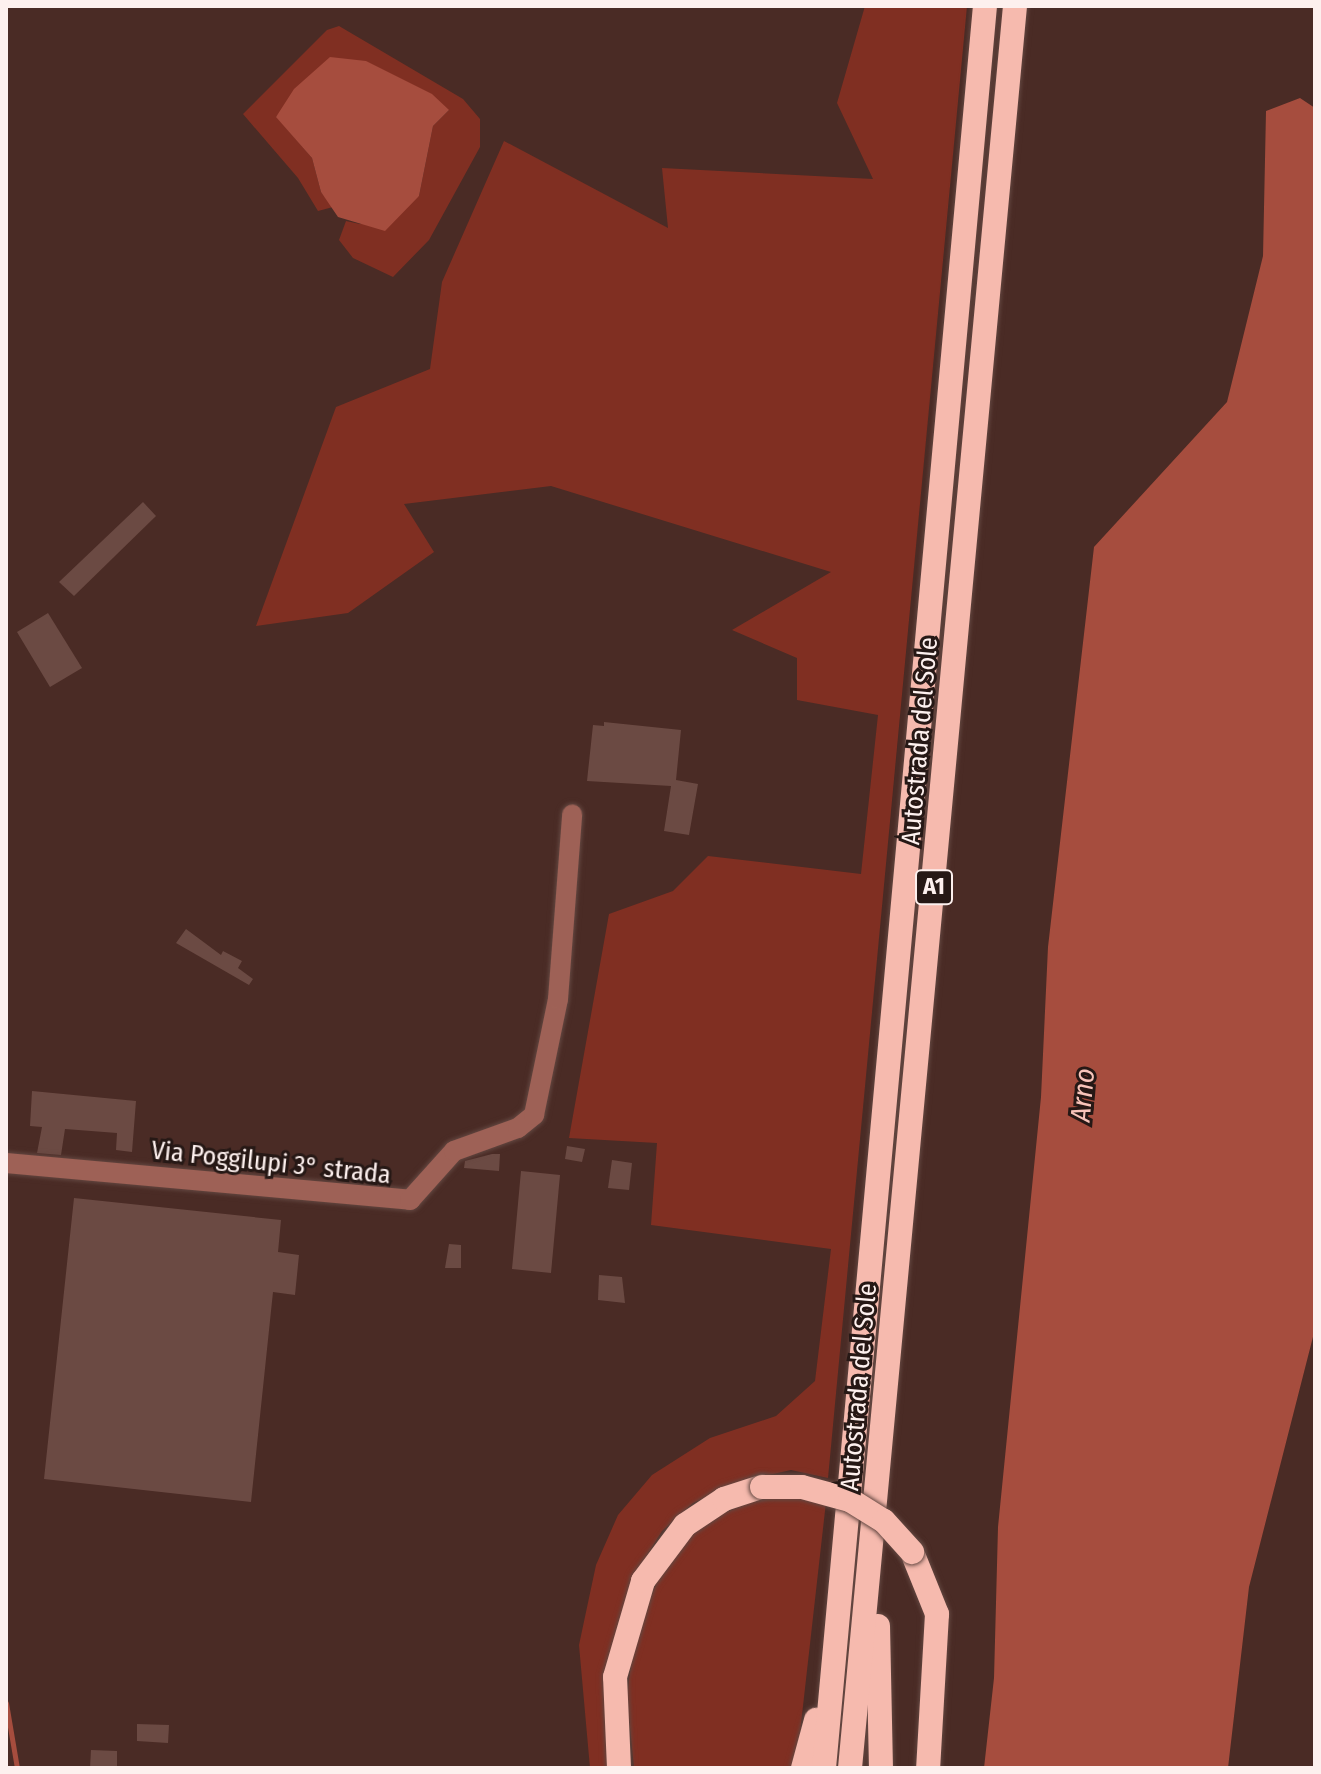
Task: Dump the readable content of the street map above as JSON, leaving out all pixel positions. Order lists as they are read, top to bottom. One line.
{"streets":{"highway":["Autostrada del Sole","A1"],"street":["Via Poggilupi 3° strada"]},"water":["Arno"]}
